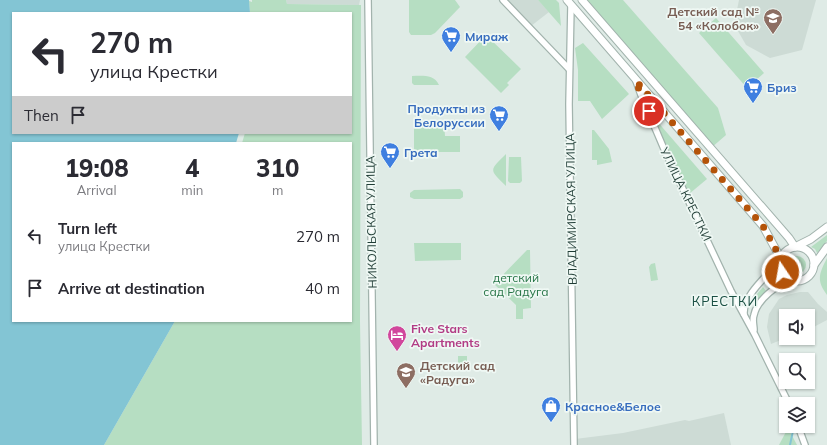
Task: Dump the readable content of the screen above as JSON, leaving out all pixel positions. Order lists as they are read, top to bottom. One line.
{"streets":{"street":["УЛИЦА КРЕСТКИ","ВЛАДИМИРСКАЯ УЛИЦА","НИКОЛЬСКАЯ УЛИЦА"]},"districts":["КРЕСТКИ"],"parks":["детский сад Радуга"],"places":{"school or university":["Детский сад № 54 «Колобок»","Детский сад «Радуга»"],"supermarket":["Мираж","Бриз","Продукты из Белоруссии","Грета"],"hotel":["Five Stars Apartments"],"shop":["Красное&Белое"]},"page":{"turn":["270 m","улица Крестки"],"then":"Then","eta":["19:08","Arrival","4","min","310","m"],"list":[{"name":"Turn left","note":"улица Крестки","value":"270 m"},{"name":"Arrive at destination","value":"40 m"}]}}
